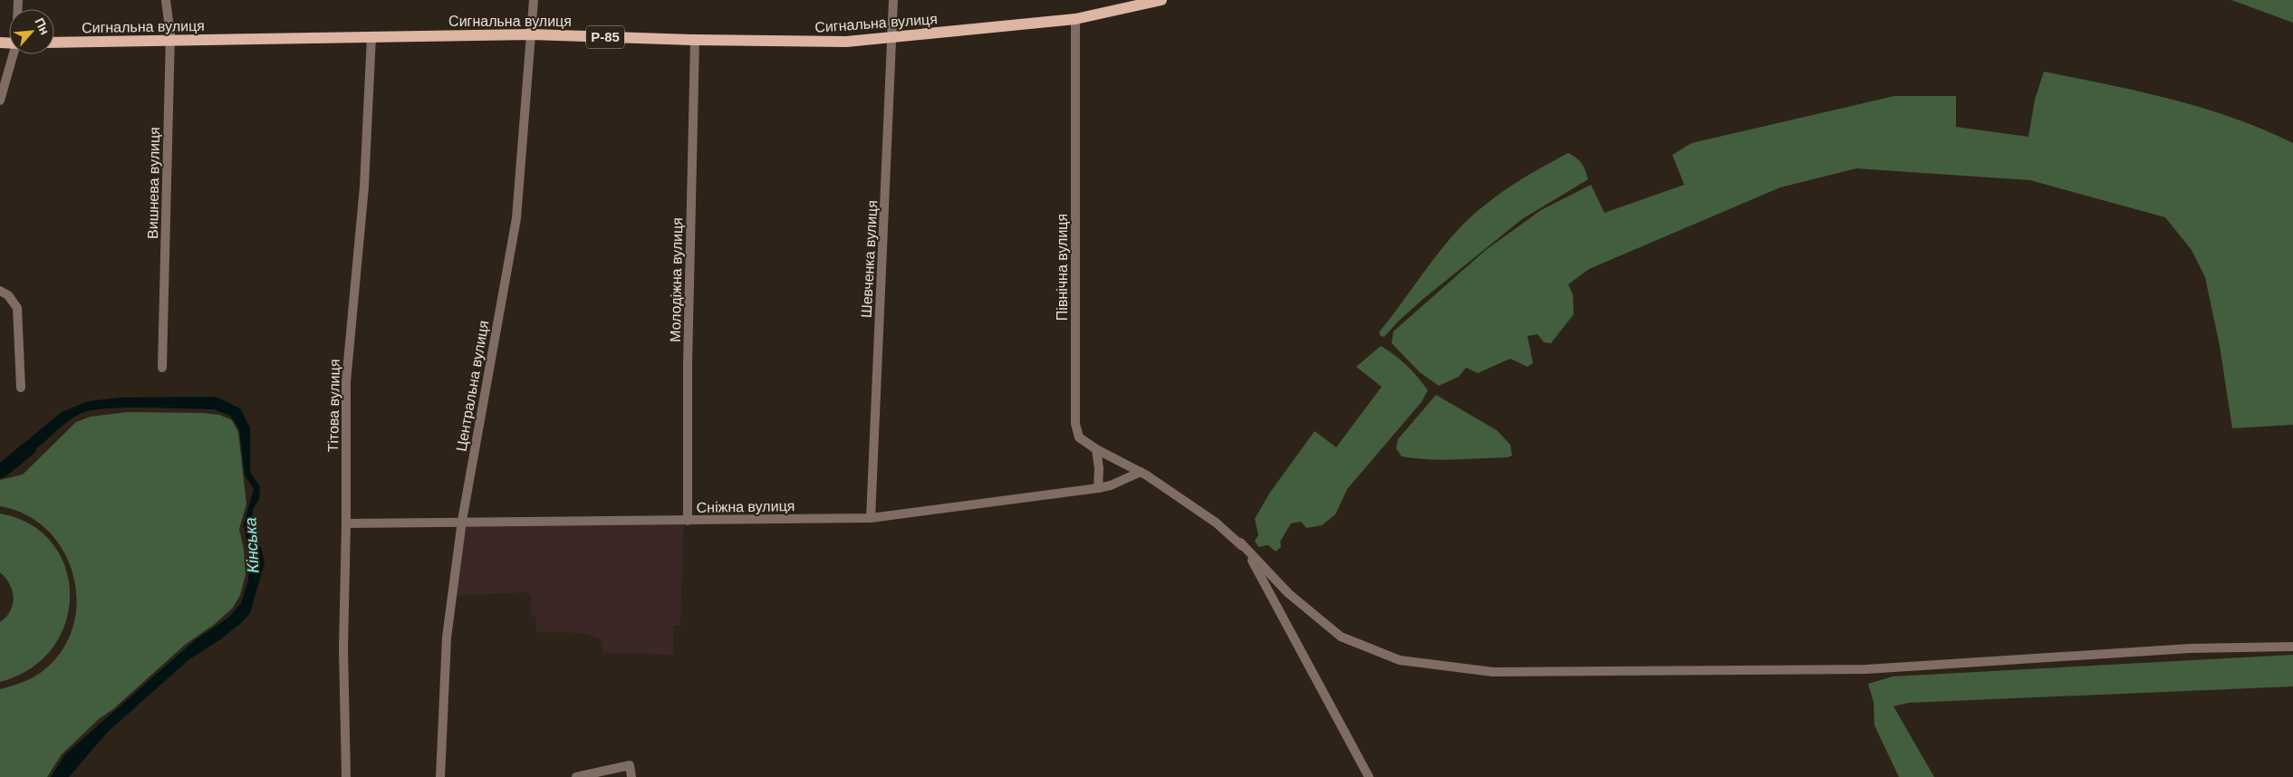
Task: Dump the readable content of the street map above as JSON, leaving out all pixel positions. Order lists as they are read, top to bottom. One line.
{"streets":{"main road":["Сигнальна вулиця","Р-85"],"street":["Вишнева вулиця","Шевченка вулиця","Північна вулиця","Молодіжна вулиця","Центральна вулиця","Тітова вулиця","Сніжна вулиця"]},"crossings":[["Сигнальна вулиця","Вишнева вулиця"],["Сигнальна вулиця","Шевченка вулиця"],["Сигнальна вулиця","Північна вулиця"],["Сигнальна вулиця","Молодіжна вулиця"],["Сигнальна вулиця","Центральна вулиця"],["Сигнальна вулиця","Тітова вулиця"],["Шевченка вулиця","Сніжна вулиця"],["Північна вулиця","Сніжна вулиця"],["Молодіжна вулиця","Сніжна вулиця"],["Центральна вулиця","Сніжна вулиця"],["Тітова вулиця","Сніжна вулиця"]],"water":["Кінська"],"north":"top right"}
